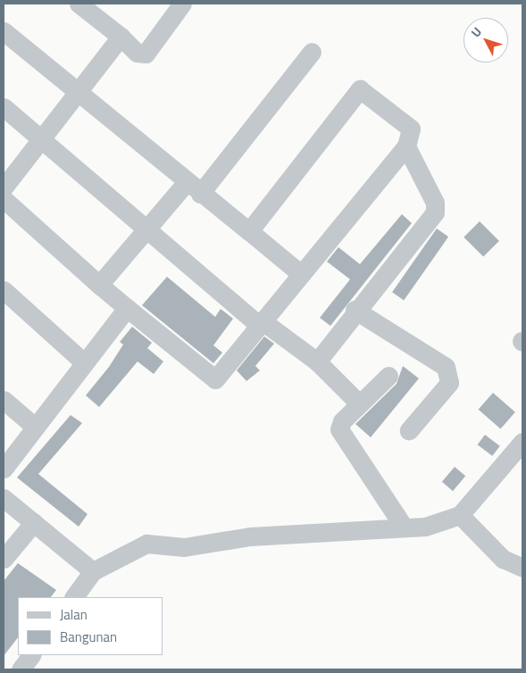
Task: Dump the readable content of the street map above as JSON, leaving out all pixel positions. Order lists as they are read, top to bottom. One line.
{"legend":["Jalan","Bangunan"],"north":"top left"}
